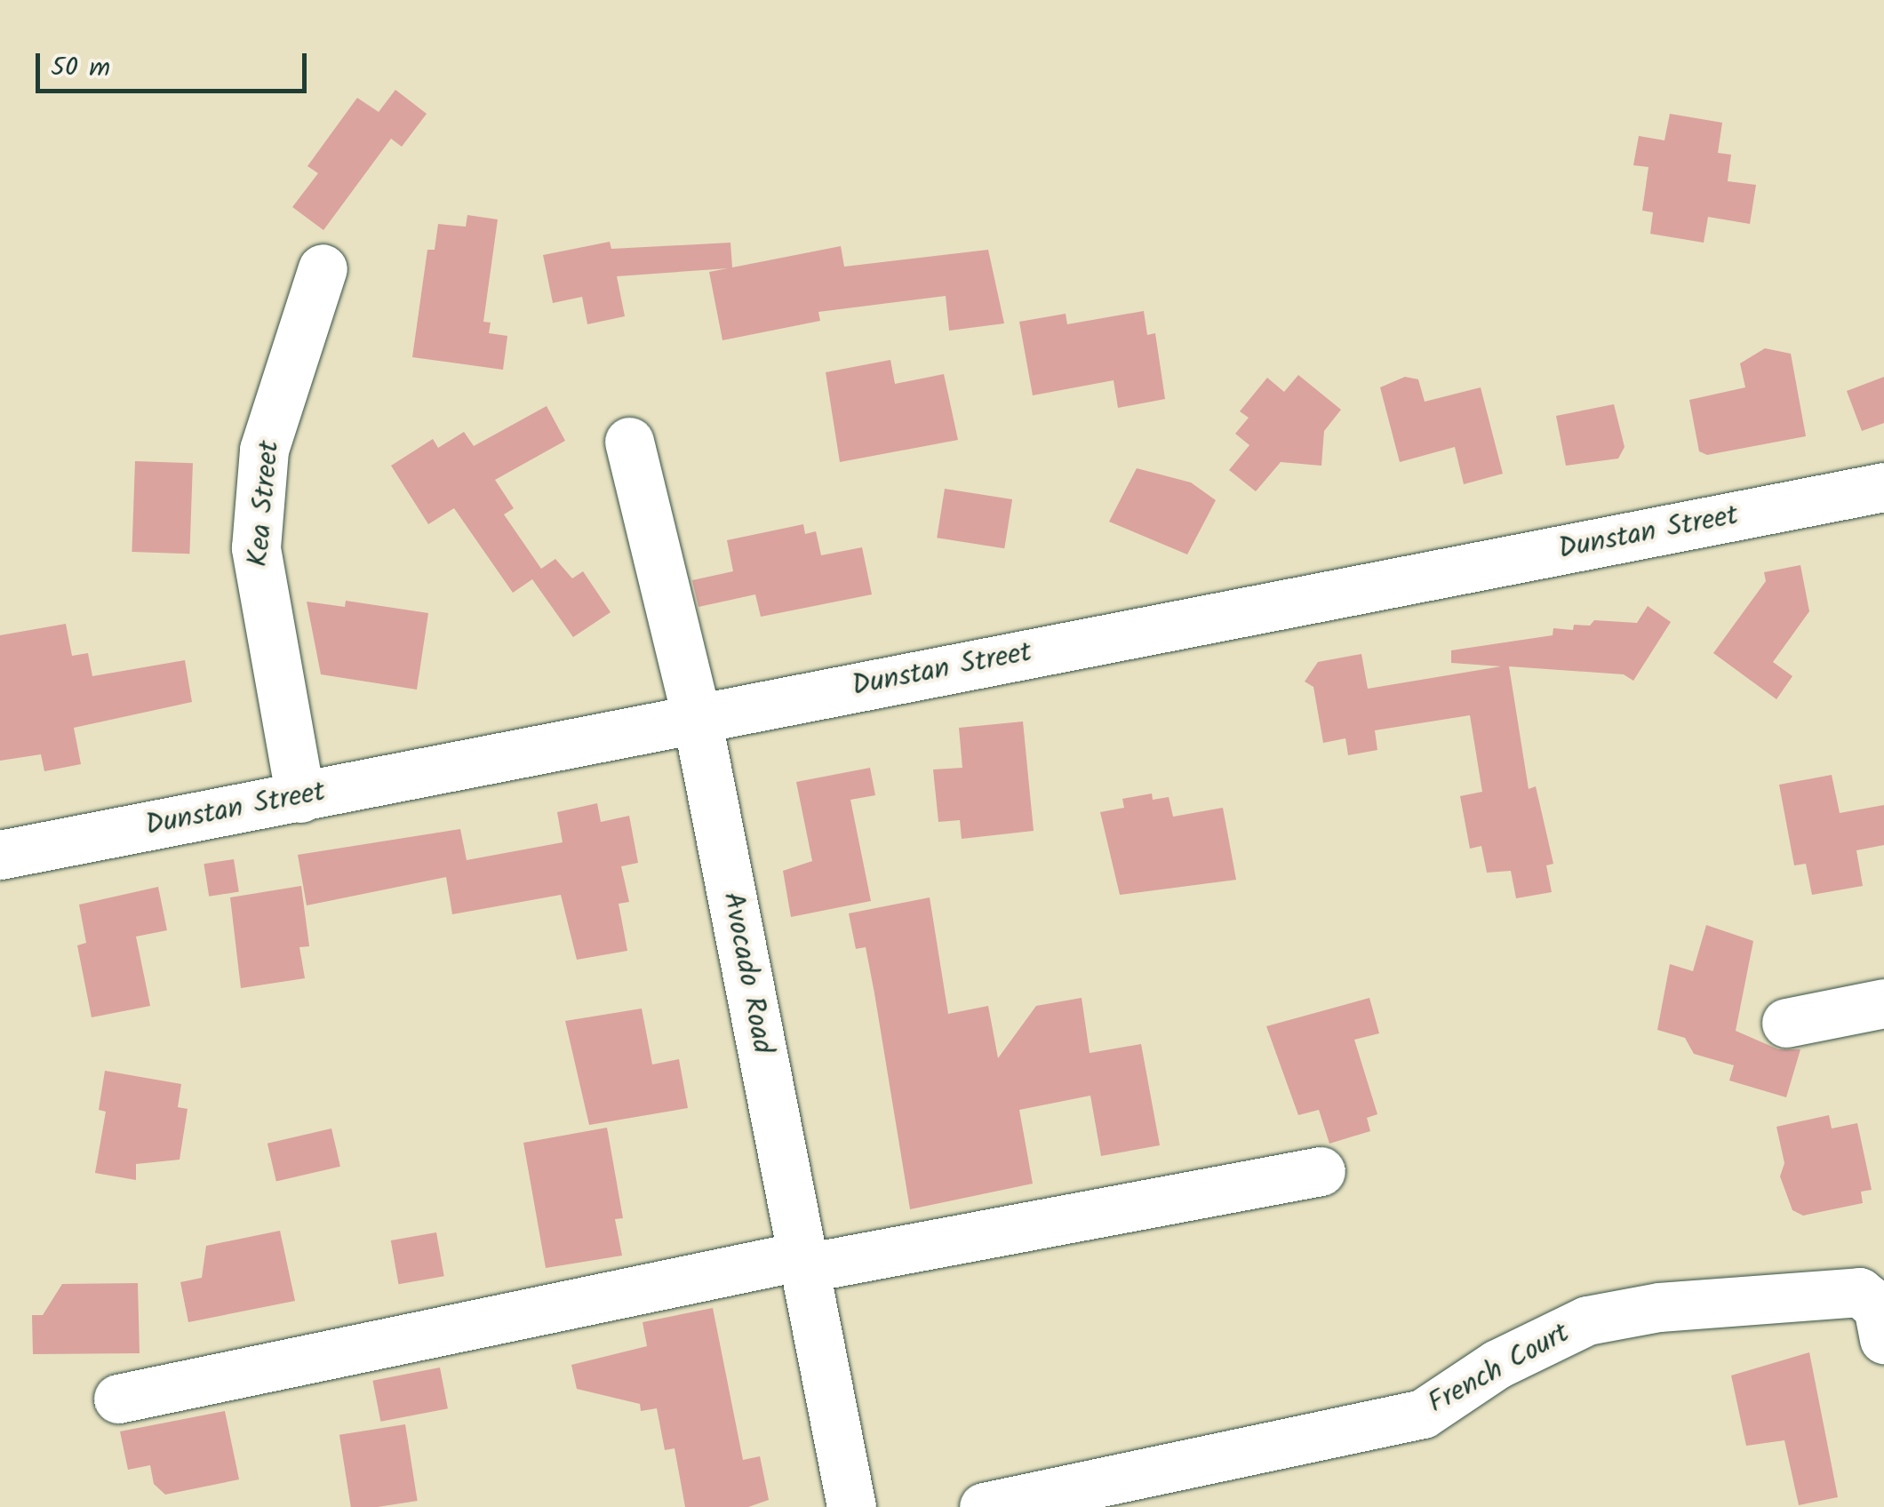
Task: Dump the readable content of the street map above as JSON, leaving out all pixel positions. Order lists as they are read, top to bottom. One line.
{"streets":{"street":["Kea Street","Dunstan Street","Avocado Road","French Court"]},"crossings":[["Kea Street","Dunstan Street"],["Dunstan Street","Avocado Road"]],"scale_bar":"50 m"}
